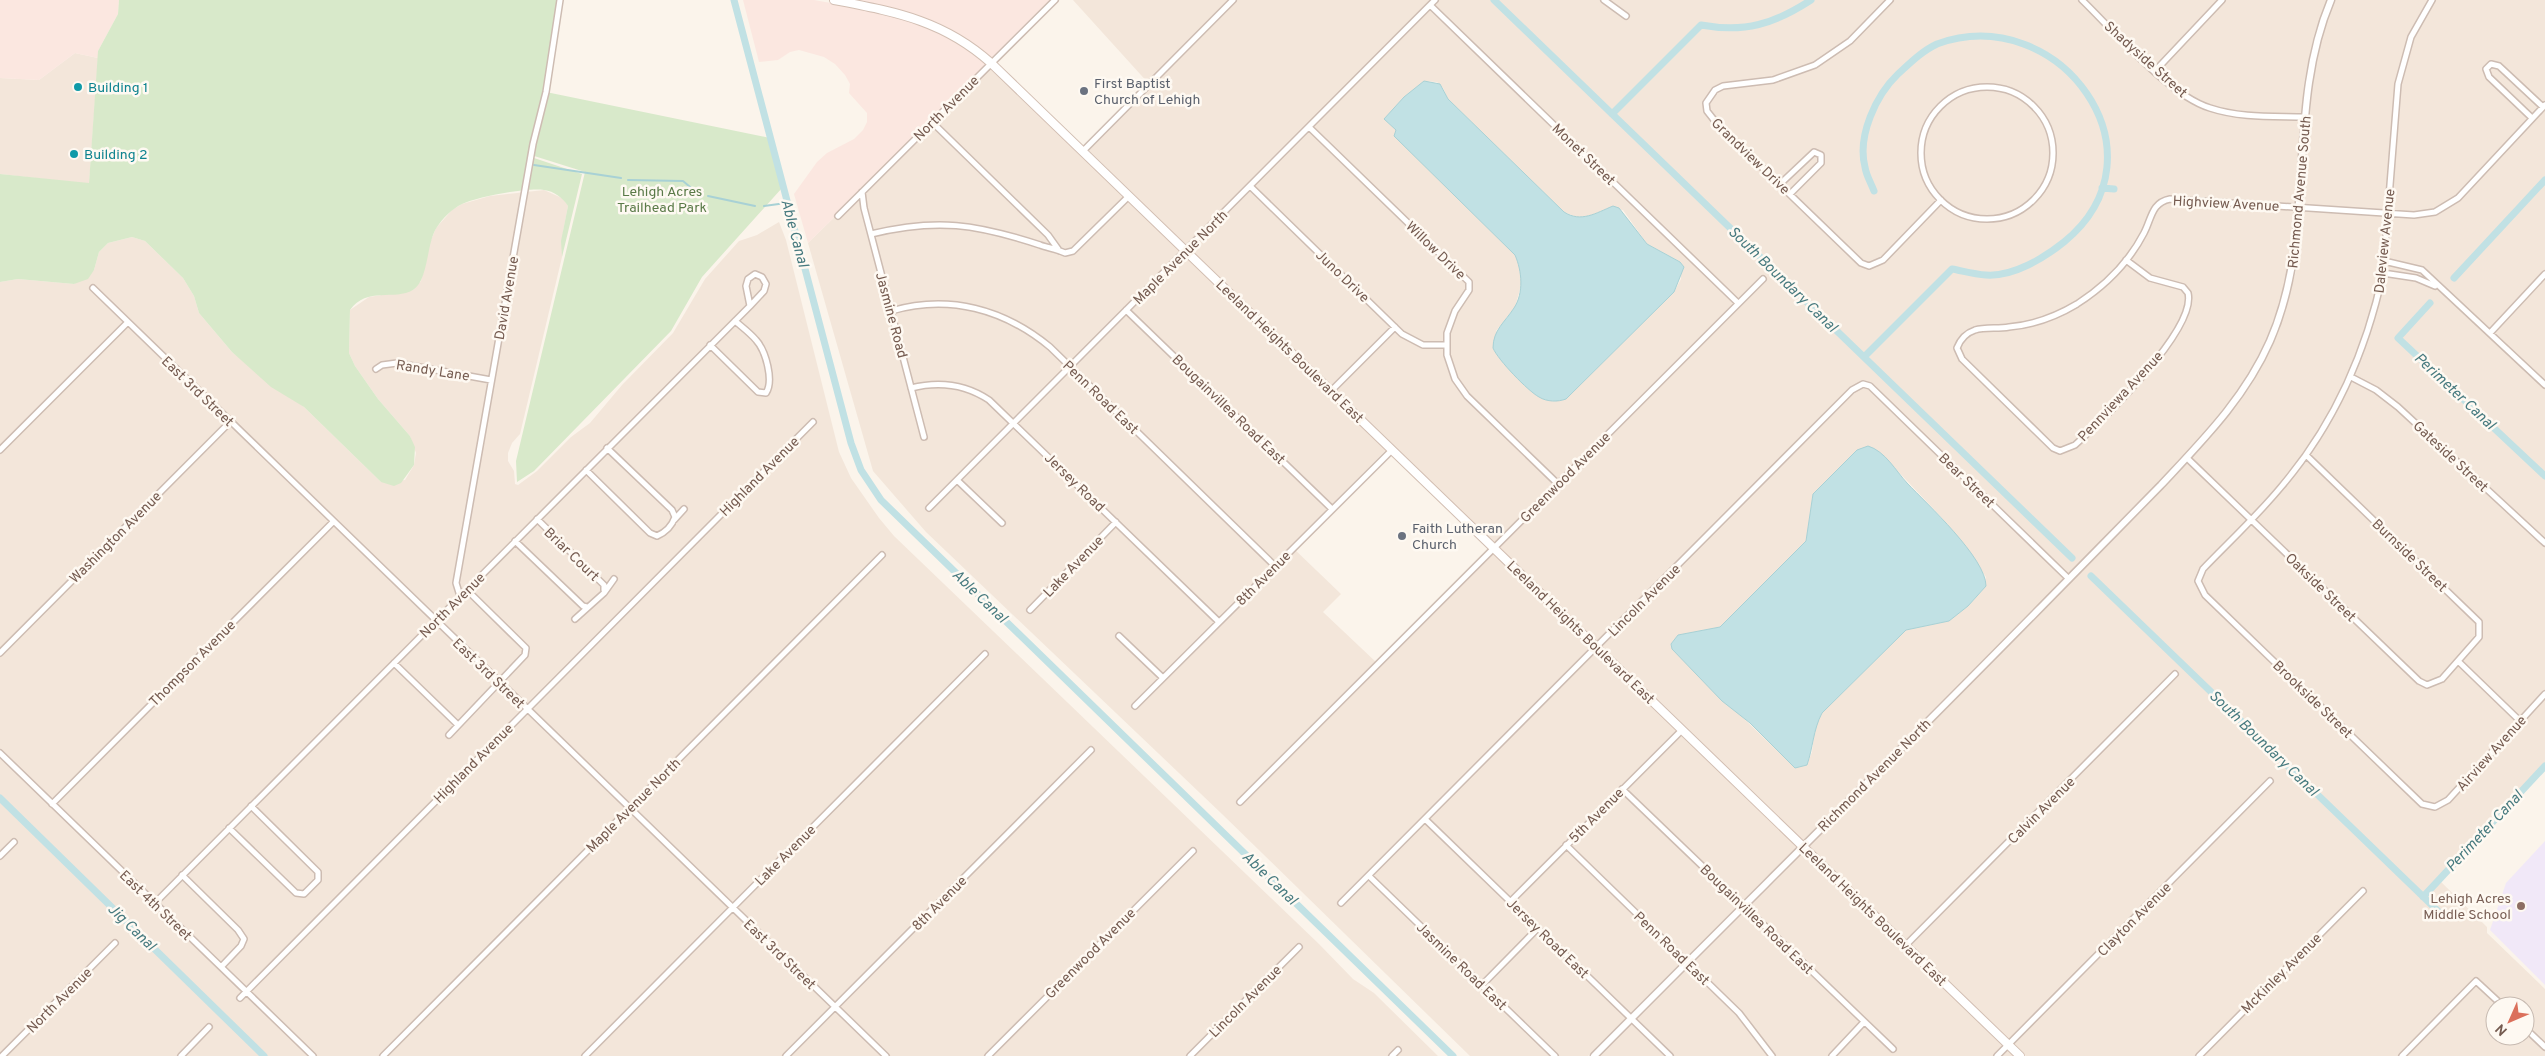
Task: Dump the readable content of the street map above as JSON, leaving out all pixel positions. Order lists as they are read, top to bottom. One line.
{"streets":{"main road":["Leeland Heights Boulevard East"],"street":["Shadyside Street","North Avenue","Monet Street","Grandview Drive","Richmond Avenue South","Highview Avenue","Daleview Avenue","Willow Drive","Maple Avenue North","Juno Drive","David Avenue","Jasmine Road","Randy Lane","East 3rd Street","Pennviewa Avenue","Penn Road East","Bougainvillea Road East","Gateside Street","Highland Avenue","Greenwood Avenue","Bear Street","Jersey Road","Washington Avenue","Briar Court","Burnside Street","Lake Avenue","8th Avenue","Oakside Street","Lincoln Avenue","Thompson Avenue","Brookside Street","Airview Avenue","Richmond Avenue North","Calvin Avenue","5th Avenue","East 4th Street","Clayton Avenue","Jersey Road East","Jasmine Road East","McKinley Avenue"]},"crossings":[["Shadyside Street","Richmond Avenue South"],["North Avenue","David Avenue"],["North Avenue","Jasmine Road"],["North Avenue","Leeland Heights Boulevard East"],["North Avenue","East 3rd Street"],["North Avenue","Briar Court"],["North Avenue","East 4th Street"],["Monet Street","Maple Avenue North"],["Monet Street","Greenwood Avenue"],["Richmond Avenue South","Highview Avenue"],["Richmond Avenue South","Bear Street"],["Richmond Avenue South","Oakside Street"],["Richmond Avenue South","Richmond Avenue North"],["Highview Avenue","Daleview Avenue"],["Highview Avenue","Pennviewa Avenue"],["Daleview Avenue","Gateside Street"],["Daleview Avenue","Burnside Street"],["Daleview Avenue","Oakside Street"],["Daleview Avenue","Brookside Street"],["Willow Drive","Maple Avenue North"],["Willow Drive","Juno Drive"],["Willow Drive","Greenwood Avenue"],["Maple Avenue North","Juno Drive"],["Maple Avenue North","Leeland Heights Boulevard East"],["Maple Avenue North","East 3rd Street"],["Maple Avenue North","Penn Road East"],["Maple Avenue North","Bougainvillea Road East"],["Maple Avenue North","Jersey Road"],["David Avenue","Randy Lane"],["Jasmine Road","Penn Road East"],["Jasmine Road","Jersey Road"],["Leeland Heights Boulevard East","Greenwood Avenue"],["Leeland Heights Boulevard East","8th Avenue"],["Leeland Heights Boulevard East","Lincoln Avenue"],["Leeland Heights Boulevard East","Richmond Avenue North"],["Leeland Heights Boulevard East","Calvin Avenue"],["Leeland Heights Boulevard East","5th Avenue"],["Leeland Heights Boulevard East","Clayton Avenue"],["East 3rd Street","Highland Avenue"],["East 3rd Street","Washington Avenue"],["East 3rd Street","Lake Avenue"],["East 3rd Street","8th Avenue"],["East 3rd Street","Thompson Avenue"],["Penn Road East","8th Avenue"],["Penn Road East","Richmond Avenue North"],["Penn Road East","5th Avenue"],["Bougainvillea Road East","8th Avenue"],["Bougainvillea Road East","Richmond Avenue North"],["Bougainvillea Road East","5th Avenue"],["Highland Avenue","East 4th Street"],["Bear Street","Lincoln Avenue"],["Bear Street","Richmond Avenue North"],["Jersey Road","Lake Avenue"],["Jersey Road","8th Avenue"],["Burnside Street","Oakside Street"],["Lincoln Avenue","Jersey Road East"],["Lincoln Avenue","Jasmine Road East"],["Thompson Avenue","East 4th Street"],["Brookside Street","Airview Avenue"],["Richmond Avenue North","Jersey Road East"],["5th Avenue","Jersey Road East"]],"water":["Able Canal","South Boundary Canal","Perimeter Canal","Jig Canal"],"parks":["Lehigh Acres Trailhead Park"],"places":["Building 1","First Baptist Church of Lehigh","Building 2","Faith Lutheran Church","Lehigh Acres Middle School"],"north":"bottom left"}
